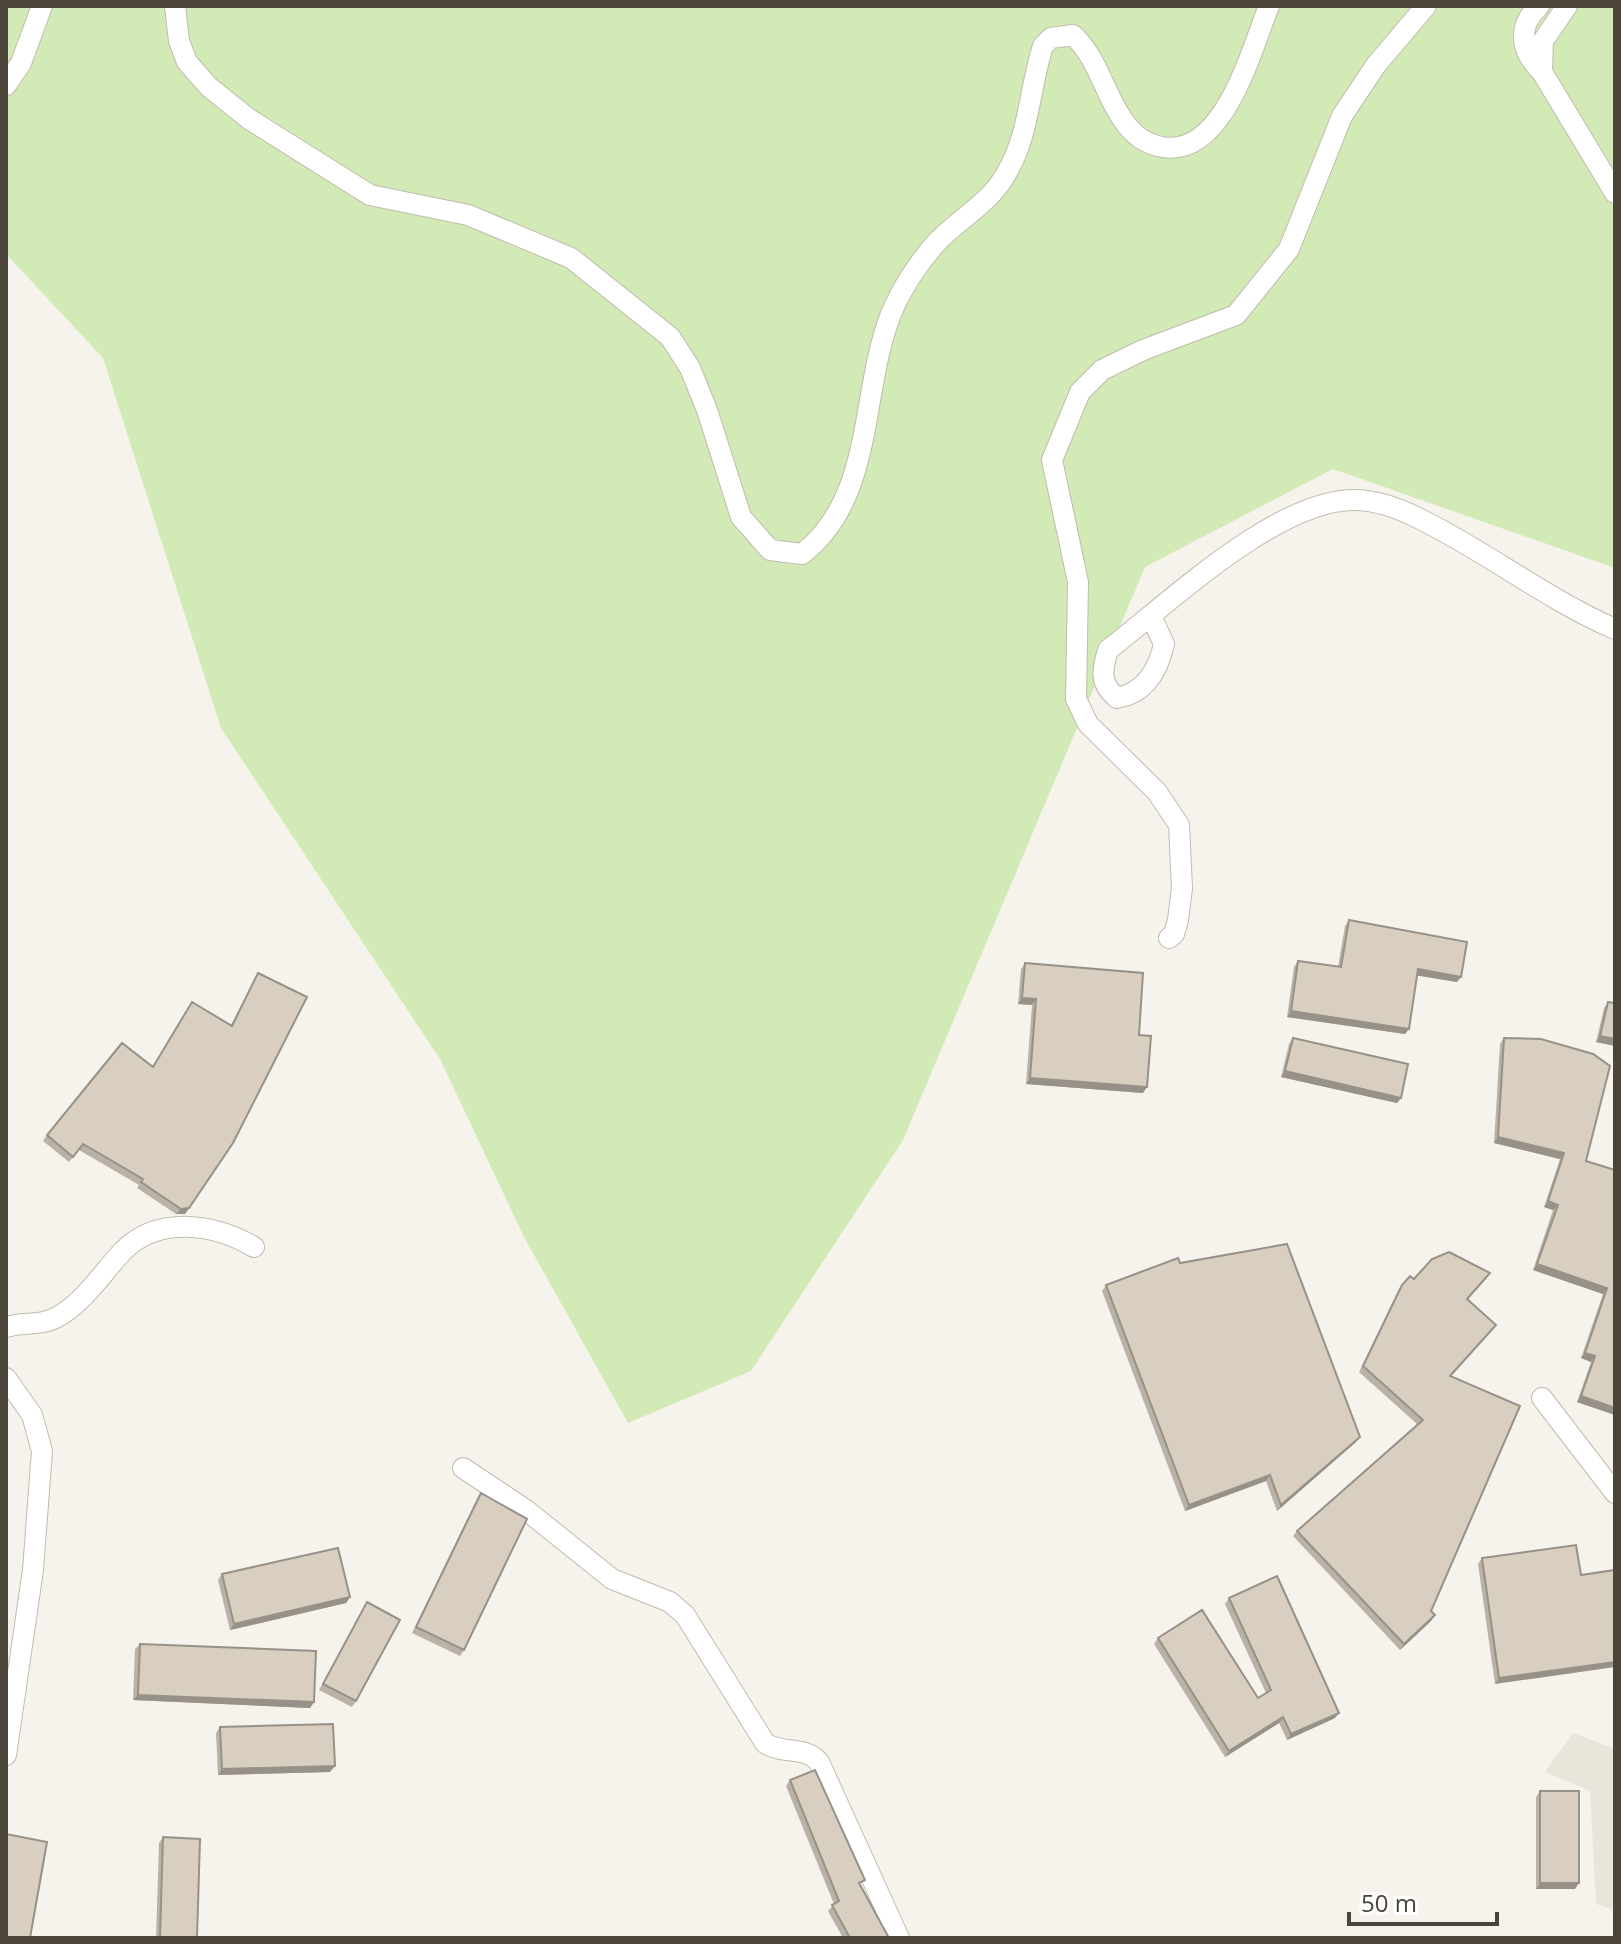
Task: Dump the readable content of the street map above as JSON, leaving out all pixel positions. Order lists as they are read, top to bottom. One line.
{"scale_bar":"50 m"}
